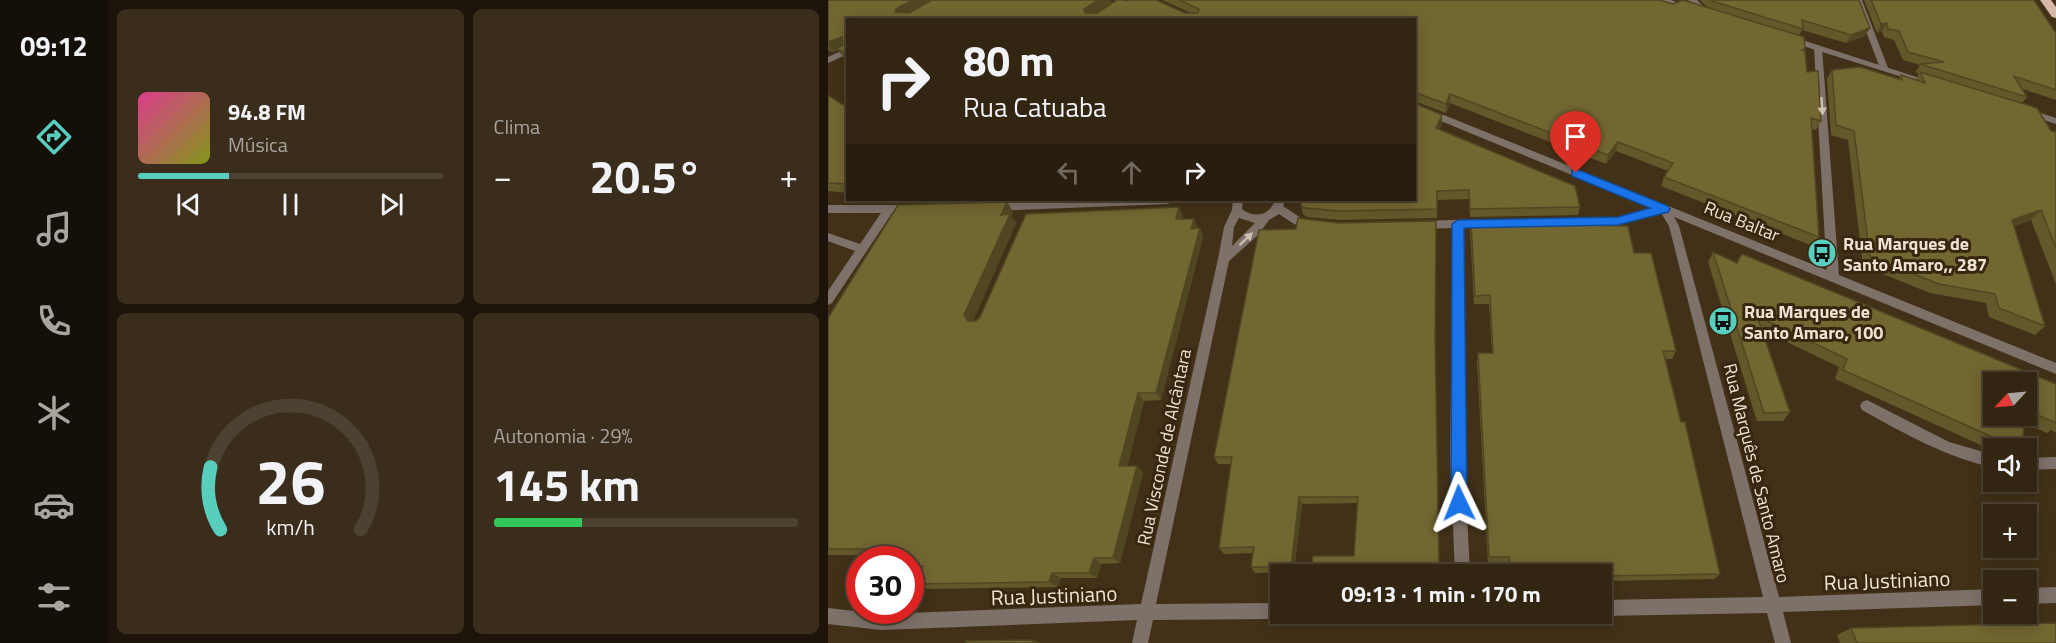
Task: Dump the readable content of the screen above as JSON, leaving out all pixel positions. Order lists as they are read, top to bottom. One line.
{"streets":{"street":["Rua Baltar","Rua Visconde de Alcântara","Rua Marquês de Santo Amaro","Rua Justiniano"]},"crossings":[["Rua Baltar","Rua Marquês de Santo Amaro"],["Rua Visconde de Alcântara","Rua Justiniano"],["Rua Marquês de Santo Amaro","Rua Justiniano"]],"places":{"bus stop":["Rua Marques de Santo Amaro,, 287","Rua Marques de Santo Amaro, 100"]},"north":"bottom left","page":{"tabs":"09:12","tile":["Clima",["Autonomia · 29%","145 km"]],"turn":["80 m","Rua Catuaba"],"song":["94.8 FM","Música"],"heat":["−","20.5°","+"],"map_buttons":["+","−"],"limit":"30","trip":"09:13 · 1 min · 170 m","gauge":["26","km/h"]}}
